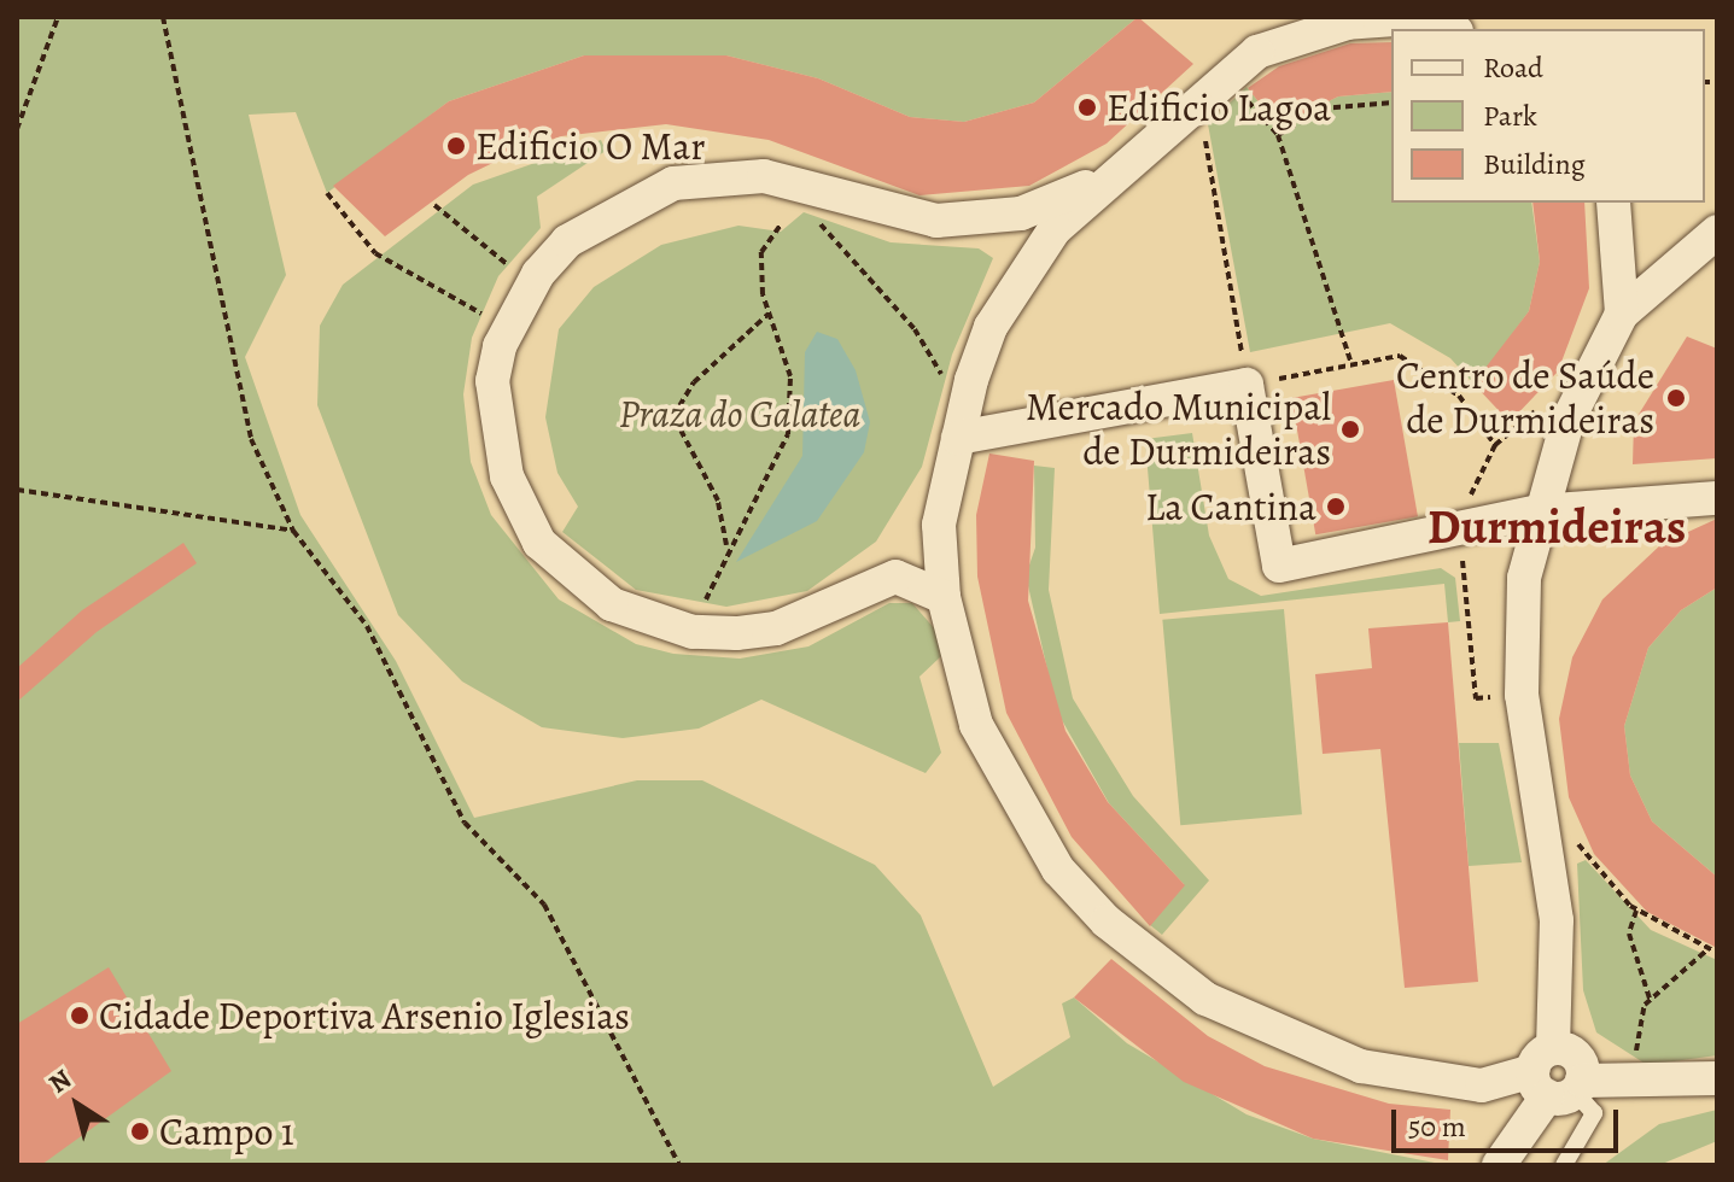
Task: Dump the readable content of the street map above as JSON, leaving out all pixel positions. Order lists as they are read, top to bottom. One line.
{"districts":["Durmideiras"],"parks":["Praza do Galatea"],"places":["Edificio Lagoa","Edificio O Mar","Centro de Saúde de Durmideiras","Mercado Municipal de Durmideiras","La Cantina","Cidade Deportiva Arsenio Iglesias","Campo 1"],"legend":["Road","Park","Building"],"scale_bar":"50 m","north":"top left"}
